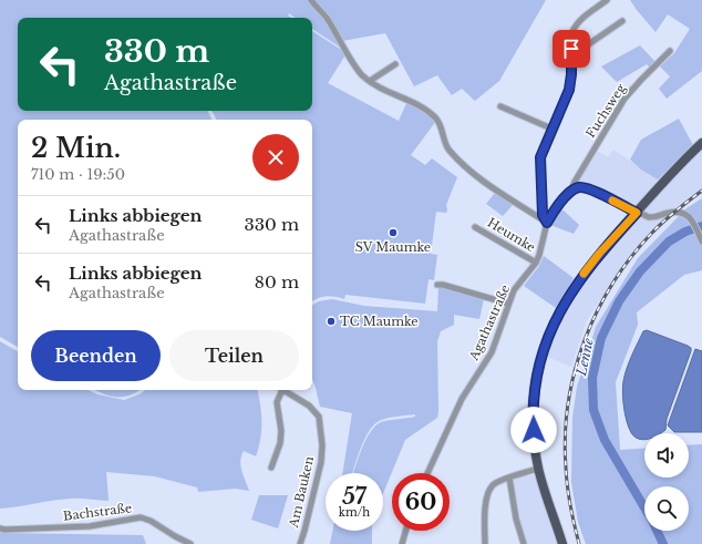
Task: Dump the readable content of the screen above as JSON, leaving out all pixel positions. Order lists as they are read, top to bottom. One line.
{"streets":{"street":["Fuchsweg","Heumke","Agathastraße","Am Bauken","Bachstraße"]},"crossings":[["Fuchsweg","Agathastraße"],["Heumke","Agathastraße"]],"water":["Lenne"],"places":["SV Maumke","TC Maumke"],"page":{"turn":["330 m","Agathastraße"],"heading":["2 Min.","710 m · 19:50"],"list":[{"name":"Links abbiegen","note":"Agathastraße","value":"330 m"},{"name":"Links abbiegen","note":"Agathastraße","value":"80 m"}],"buttons":["Beenden","Teilen"],"speed":"57 km/h","limit":"60"}}
